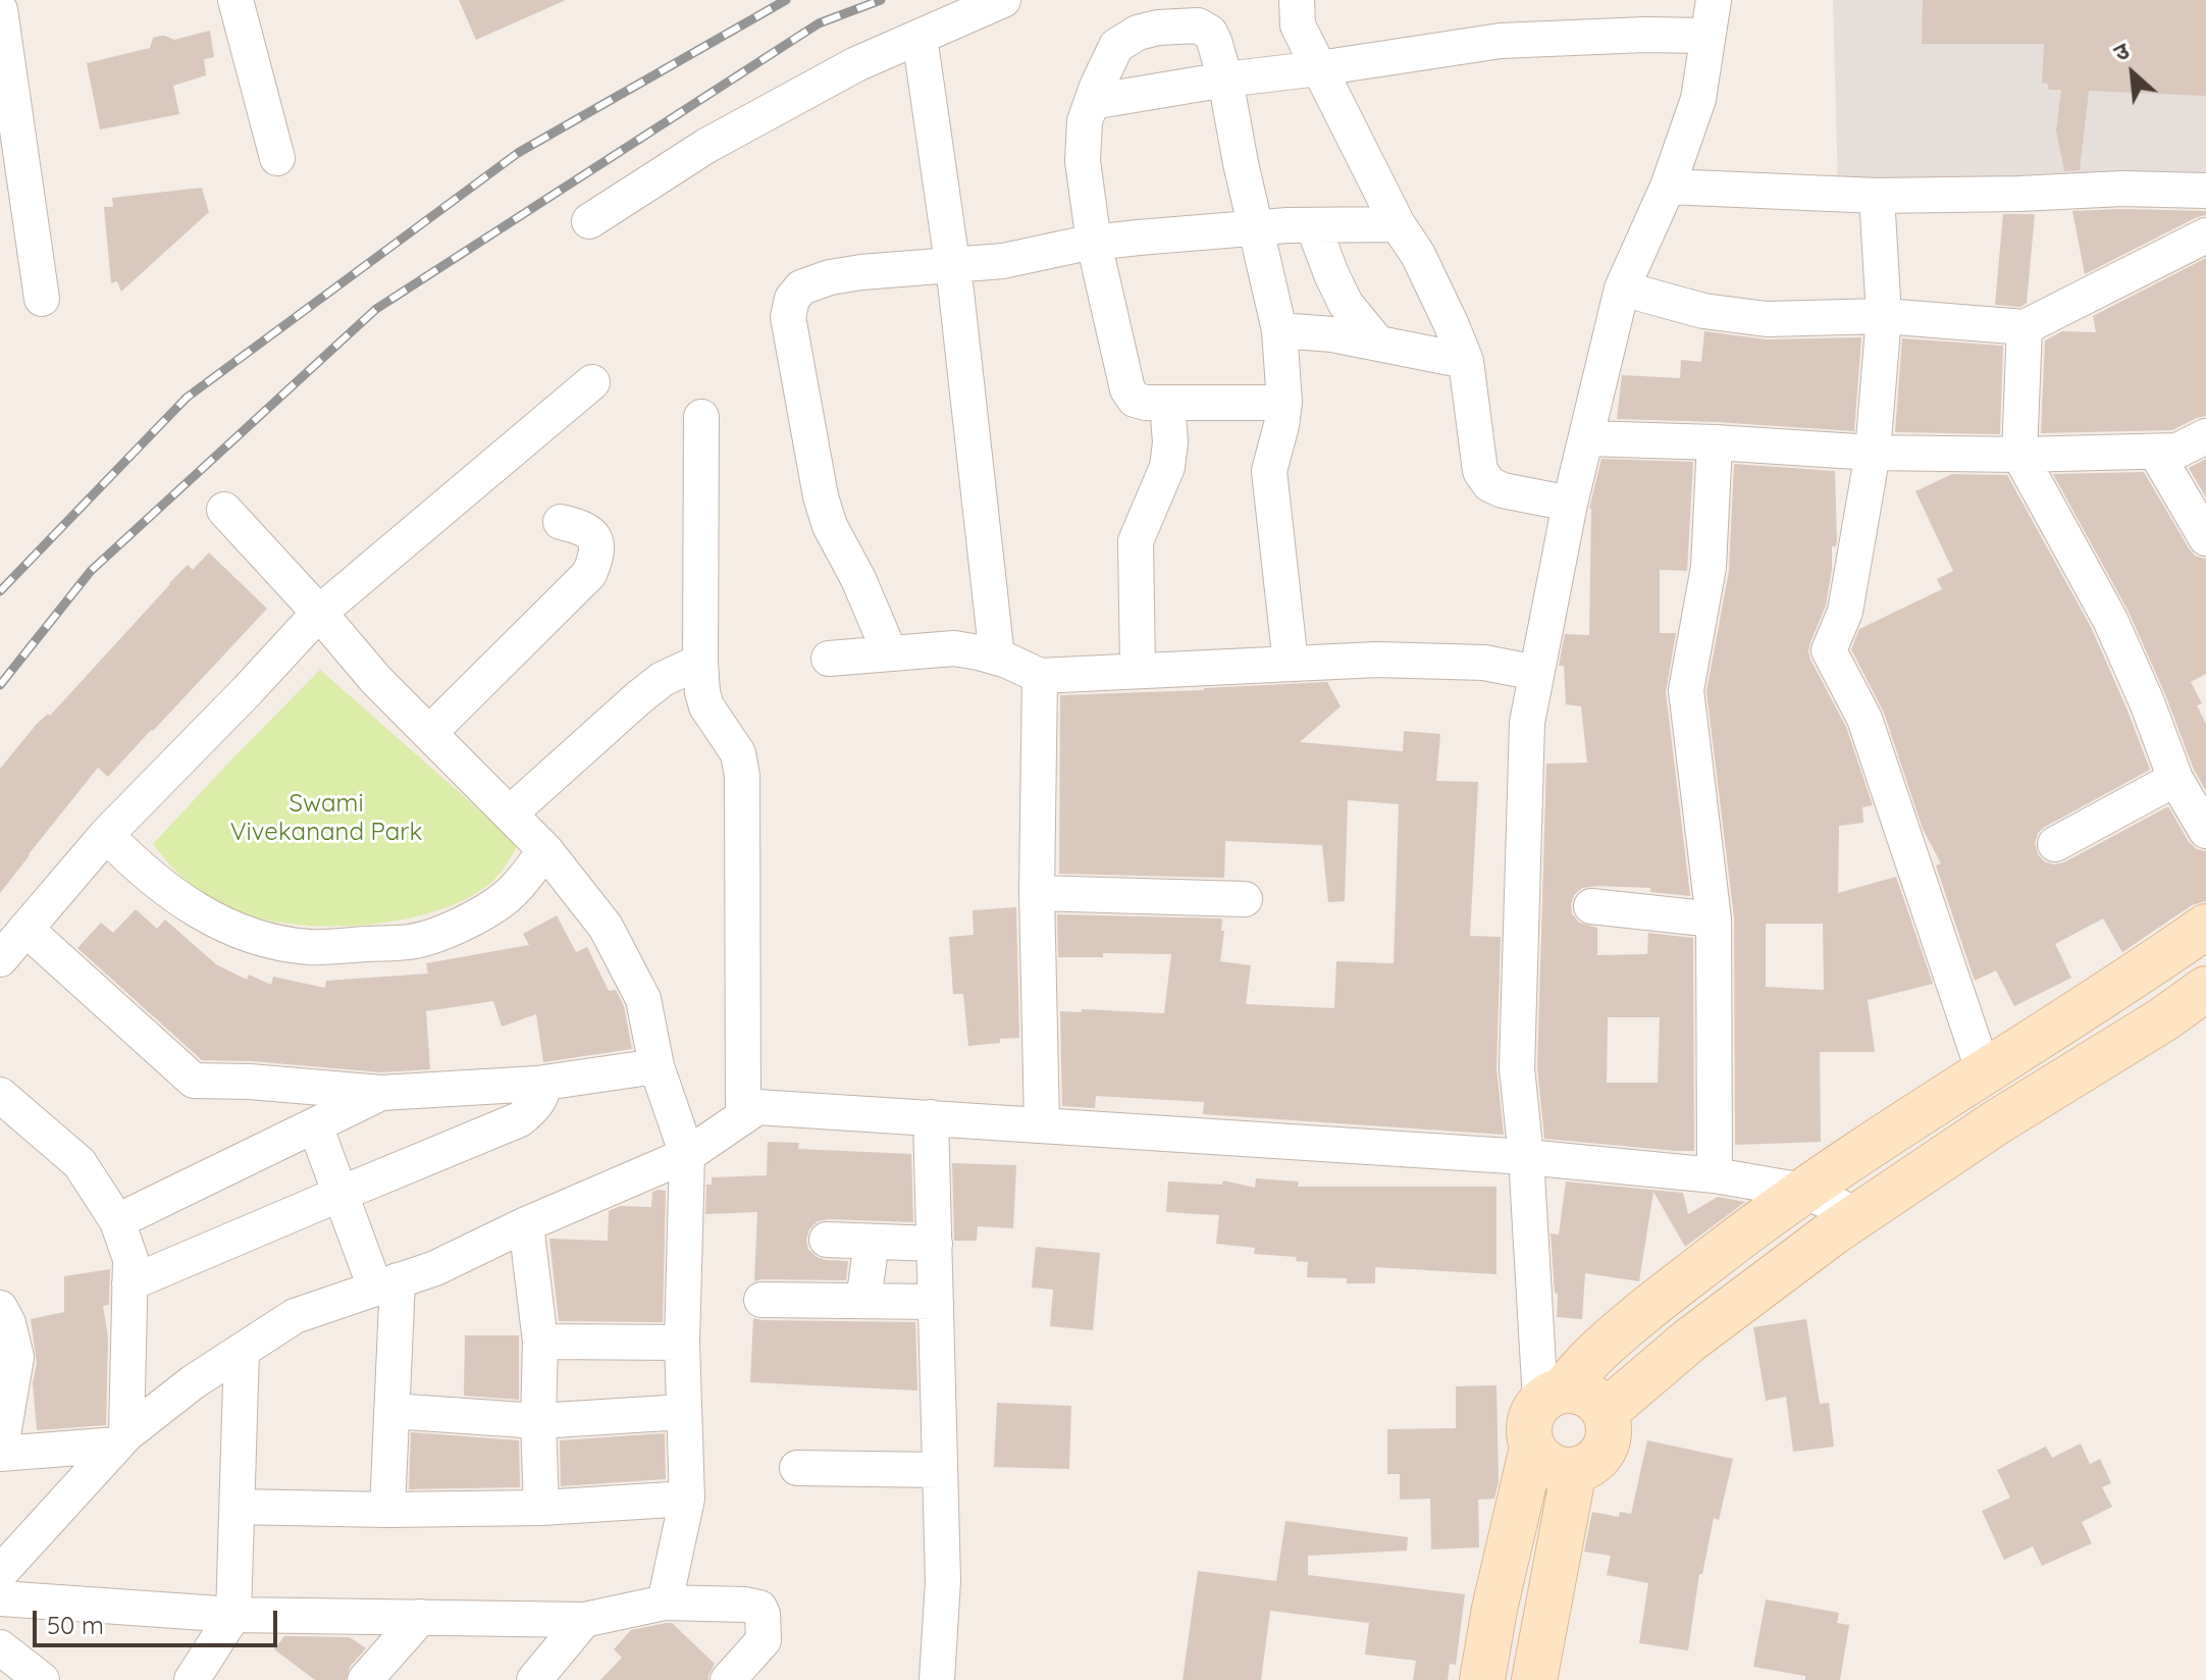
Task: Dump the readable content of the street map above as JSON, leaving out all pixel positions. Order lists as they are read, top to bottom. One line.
{"parks":["Swami Vivekanand Park"],"scale_bar":"50 m","north":"top left"}
